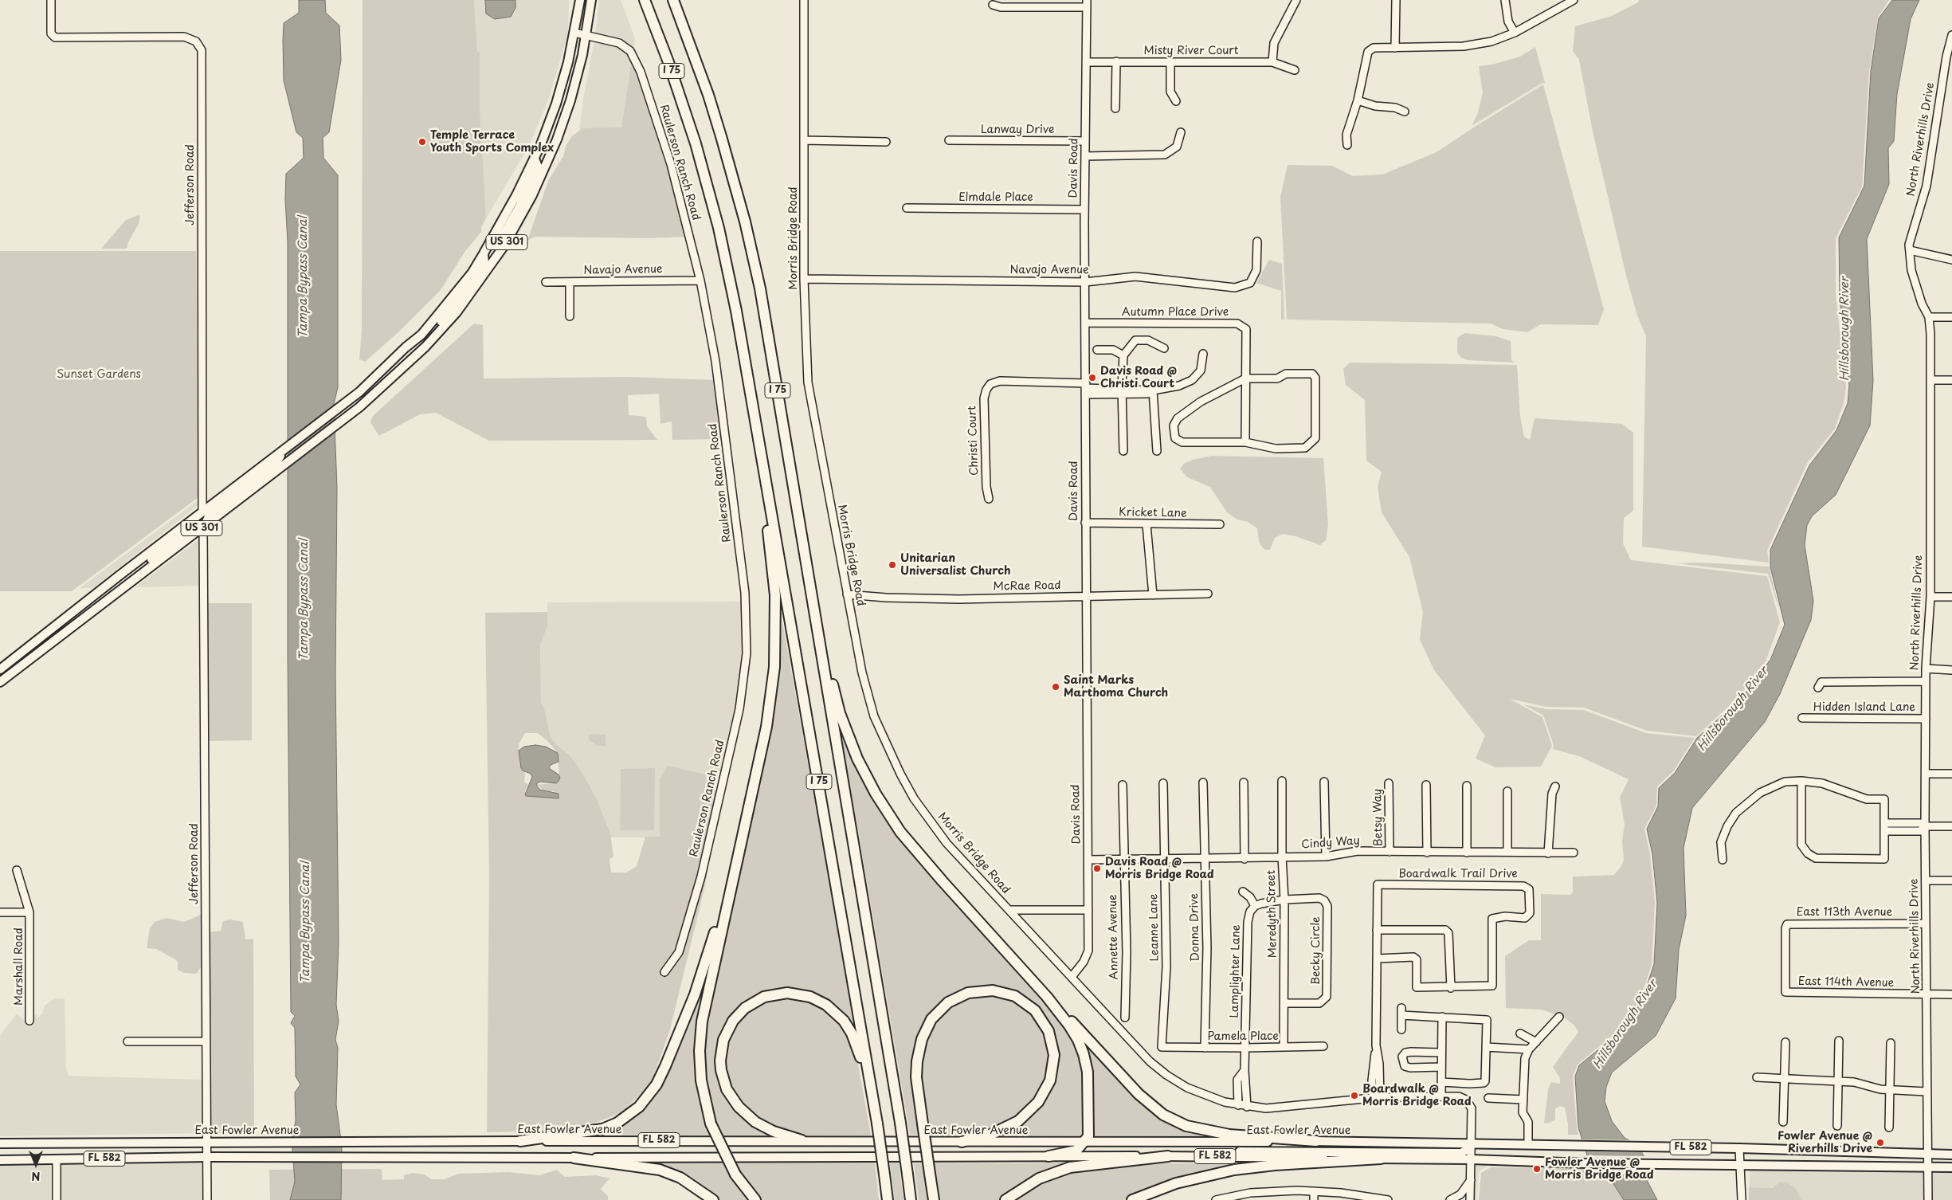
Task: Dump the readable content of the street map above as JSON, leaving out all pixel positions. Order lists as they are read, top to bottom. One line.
{"streets":{"highway":["I 75"],"main road":["US 301","East Fowler Avenue","FL 582"],"street":["Misty River Court","Lanway Drive","North Riverhills Drive","Raulerson Ranch Road","Davis Road","Jefferson Road","Elmdale Place","Morris Bridge Road","Navajo Avenue","Autumn Place Drive","Christi Court","Kricket Lane","McRae Road","Hidden Island Lane","Betsy Way","Cindy Way","Boardwalk Trail Drive","East 113th Avenue","Meredyth Street","Leanne Lane","Donna Drive","Annette Avenue","Becky Circle","Marshall Road","Lamplighter Lane","East 114th Avenue","Pamela Place"]},"crossings":[["Misty River Court","Davis Road"],["Lanway Drive","Davis Road"],["North Riverhills Drive","Hidden Island Lane"],["North Riverhills Drive","East 113th Avenue"],["North Riverhills Drive","East 114th Avenue"],["North Riverhills Drive","East Fowler Avenue"],["North Riverhills Drive","FL 582"],["Raulerson Ranch Road","US 301"],["Raulerson Ranch Road","Navajo Avenue"],["Davis Road","Elmdale Place"],["Davis Road","Morris Bridge Road"],["Davis Road","Navajo Avenue"],["Davis Road","Autumn Place Drive"],["Davis Road","Christi Court"],["Davis Road","Kricket Lane"],["Davis Road","McRae Road"],["Davis Road","Cindy Way"],["Jefferson Road","US 301"],["Jefferson Road","East Fowler Avenue"],["Jefferson Road","FL 582"],["Morris Bridge Road","Navajo Avenue"],["Morris Bridge Road","McRae Road"],["Morris Bridge Road","Boardwalk Trail Drive"],["Morris Bridge Road","Lamplighter Lane"],["Morris Bridge Road","East Fowler Avenue"],["Morris Bridge Road","FL 582"],["Betsy Way","Cindy Way"],["Cindy Way","Meredyth Street"],["Cindy Way","Leanne Lane"],["Cindy Way","Donna Drive"],["Cindy Way","Annette Avenue"],["East 113th Avenue","East 114th Avenue"],["Meredyth Street","Becky Circle"],["Meredyth Street","Pamela Place"],["Leanne Lane","Pamela Place"],["Donna Drive","Pamela Place"],["Lamplighter Lane","Pamela Place"]],"water":["Tampa Bypass Canal","Hillsborough River"],"parks":["Sunset Gardens"],"places":["Temple Terrace Youth Sports Complex","Davis Road @ Christi Court","Unitarian Universalist Church","Saint Marks Marthoma Church","Davis Road @ Morris Bridge Road","Boardwalk @ Morris Bridge Road","Fowler Avenue @ Riverhills Drive","Fowler Avenue @ Morris Bridge Road"],"north":"bottom"}
